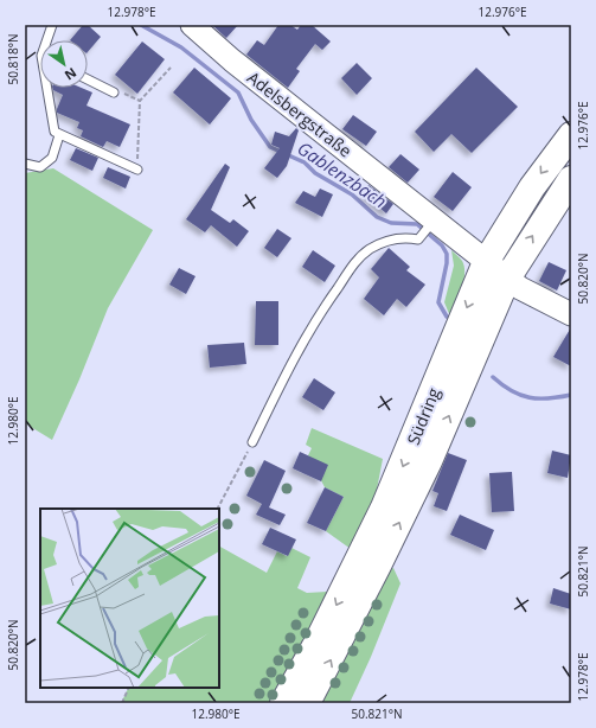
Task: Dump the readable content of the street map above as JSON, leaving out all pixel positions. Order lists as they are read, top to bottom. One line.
{"streets":{"main road":["Südring"],"street":["Adelsbergstraße"]},"crossings":[["Adelsbergstraße","Südring"]],"water":["Gablenzbach"],"north":"bottom right","coordinates":["12.978°E","12.976°E","50.818°N","50.820°N","12.980°E","50.821°N"]}
